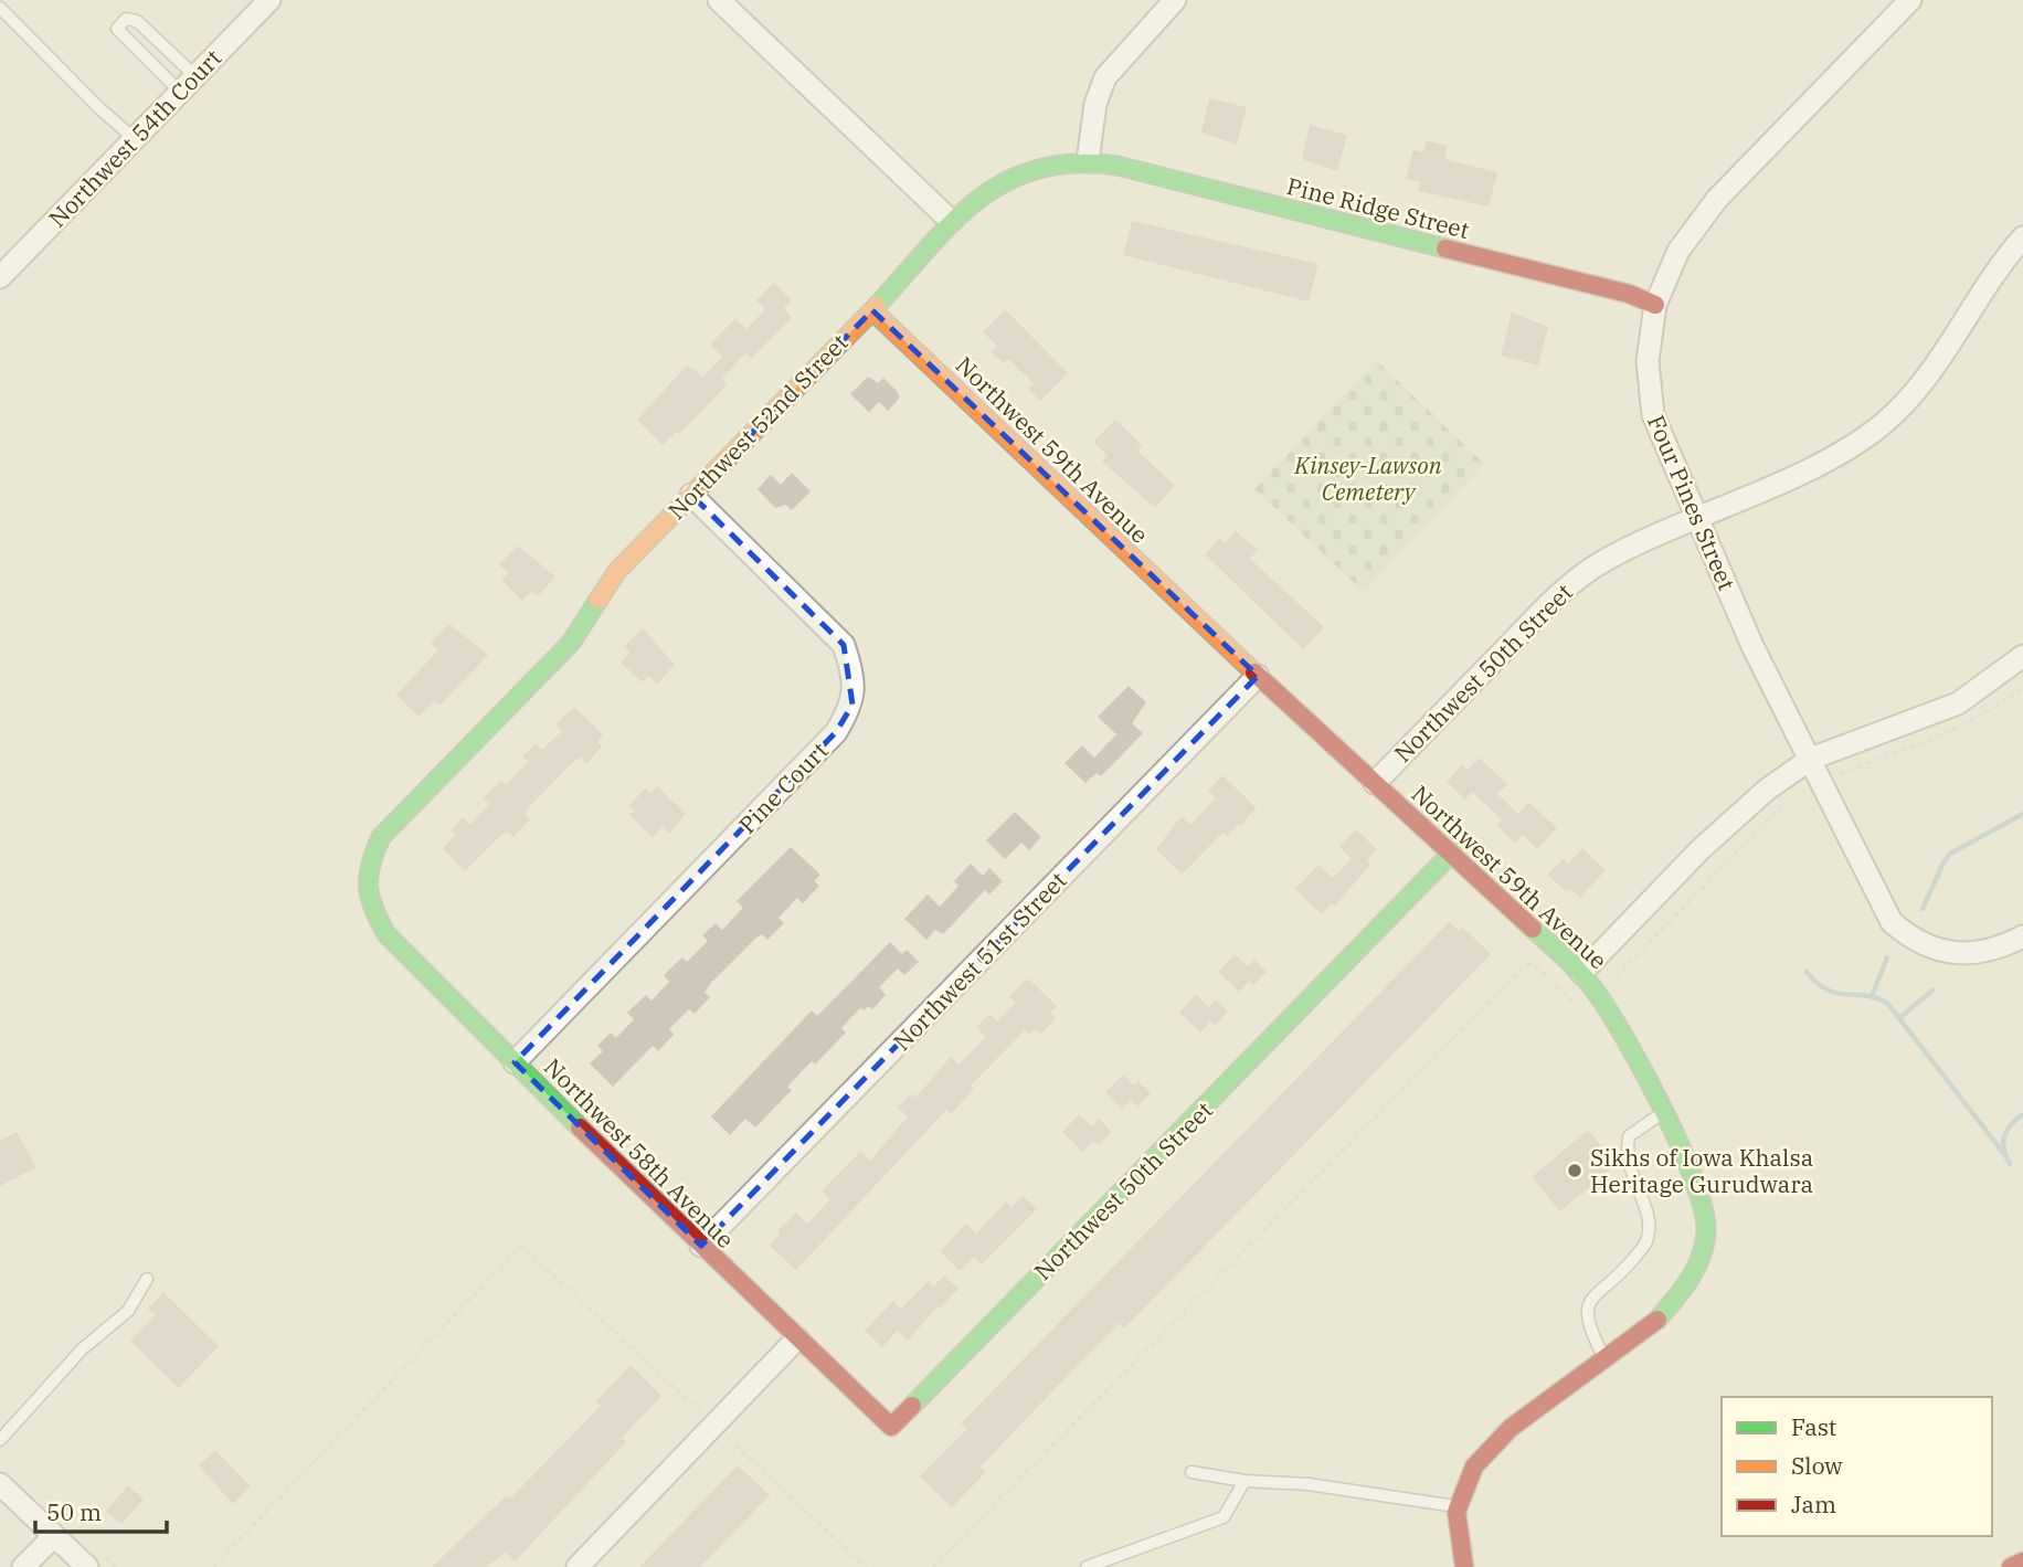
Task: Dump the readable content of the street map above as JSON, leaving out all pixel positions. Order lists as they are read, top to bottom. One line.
{"streets":{"street":["Northwest 54th Court","Pine Ridge Street","Northwest 52nd Street","Northwest 59th Avenue","Four Pines Street","Northwest 50th Street","Pine Court","Northwest 51st Street","Northwest 58th Avenue"]},"crossings":[["Pine Ridge Street","Northwest 52nd Street"],["Pine Ridge Street","Four Pines Street"],["Northwest 52nd Street","Northwest 59th Avenue"],["Northwest 52nd Street","Pine Court"],["Northwest 52nd Street","Northwest 58th Avenue"],["Northwest 59th Avenue","Northwest 50th Street"],["Northwest 59th Avenue","Northwest 51st Street"],["Four Pines Street","Northwest 50th Street"],["Northwest 50th Street","Northwest 58th Avenue"],["Pine Court","Northwest 58th Avenue"],["Northwest 51st Street","Northwest 58th Avenue"]],"parks":["Kinsey-Lawson Cemetery"],"places":["Sikhs of Iowa Khalsa Heritage Gurudwara"],"legend":["Fast","Slow","Jam"],"scale_bar":"50 m"}
